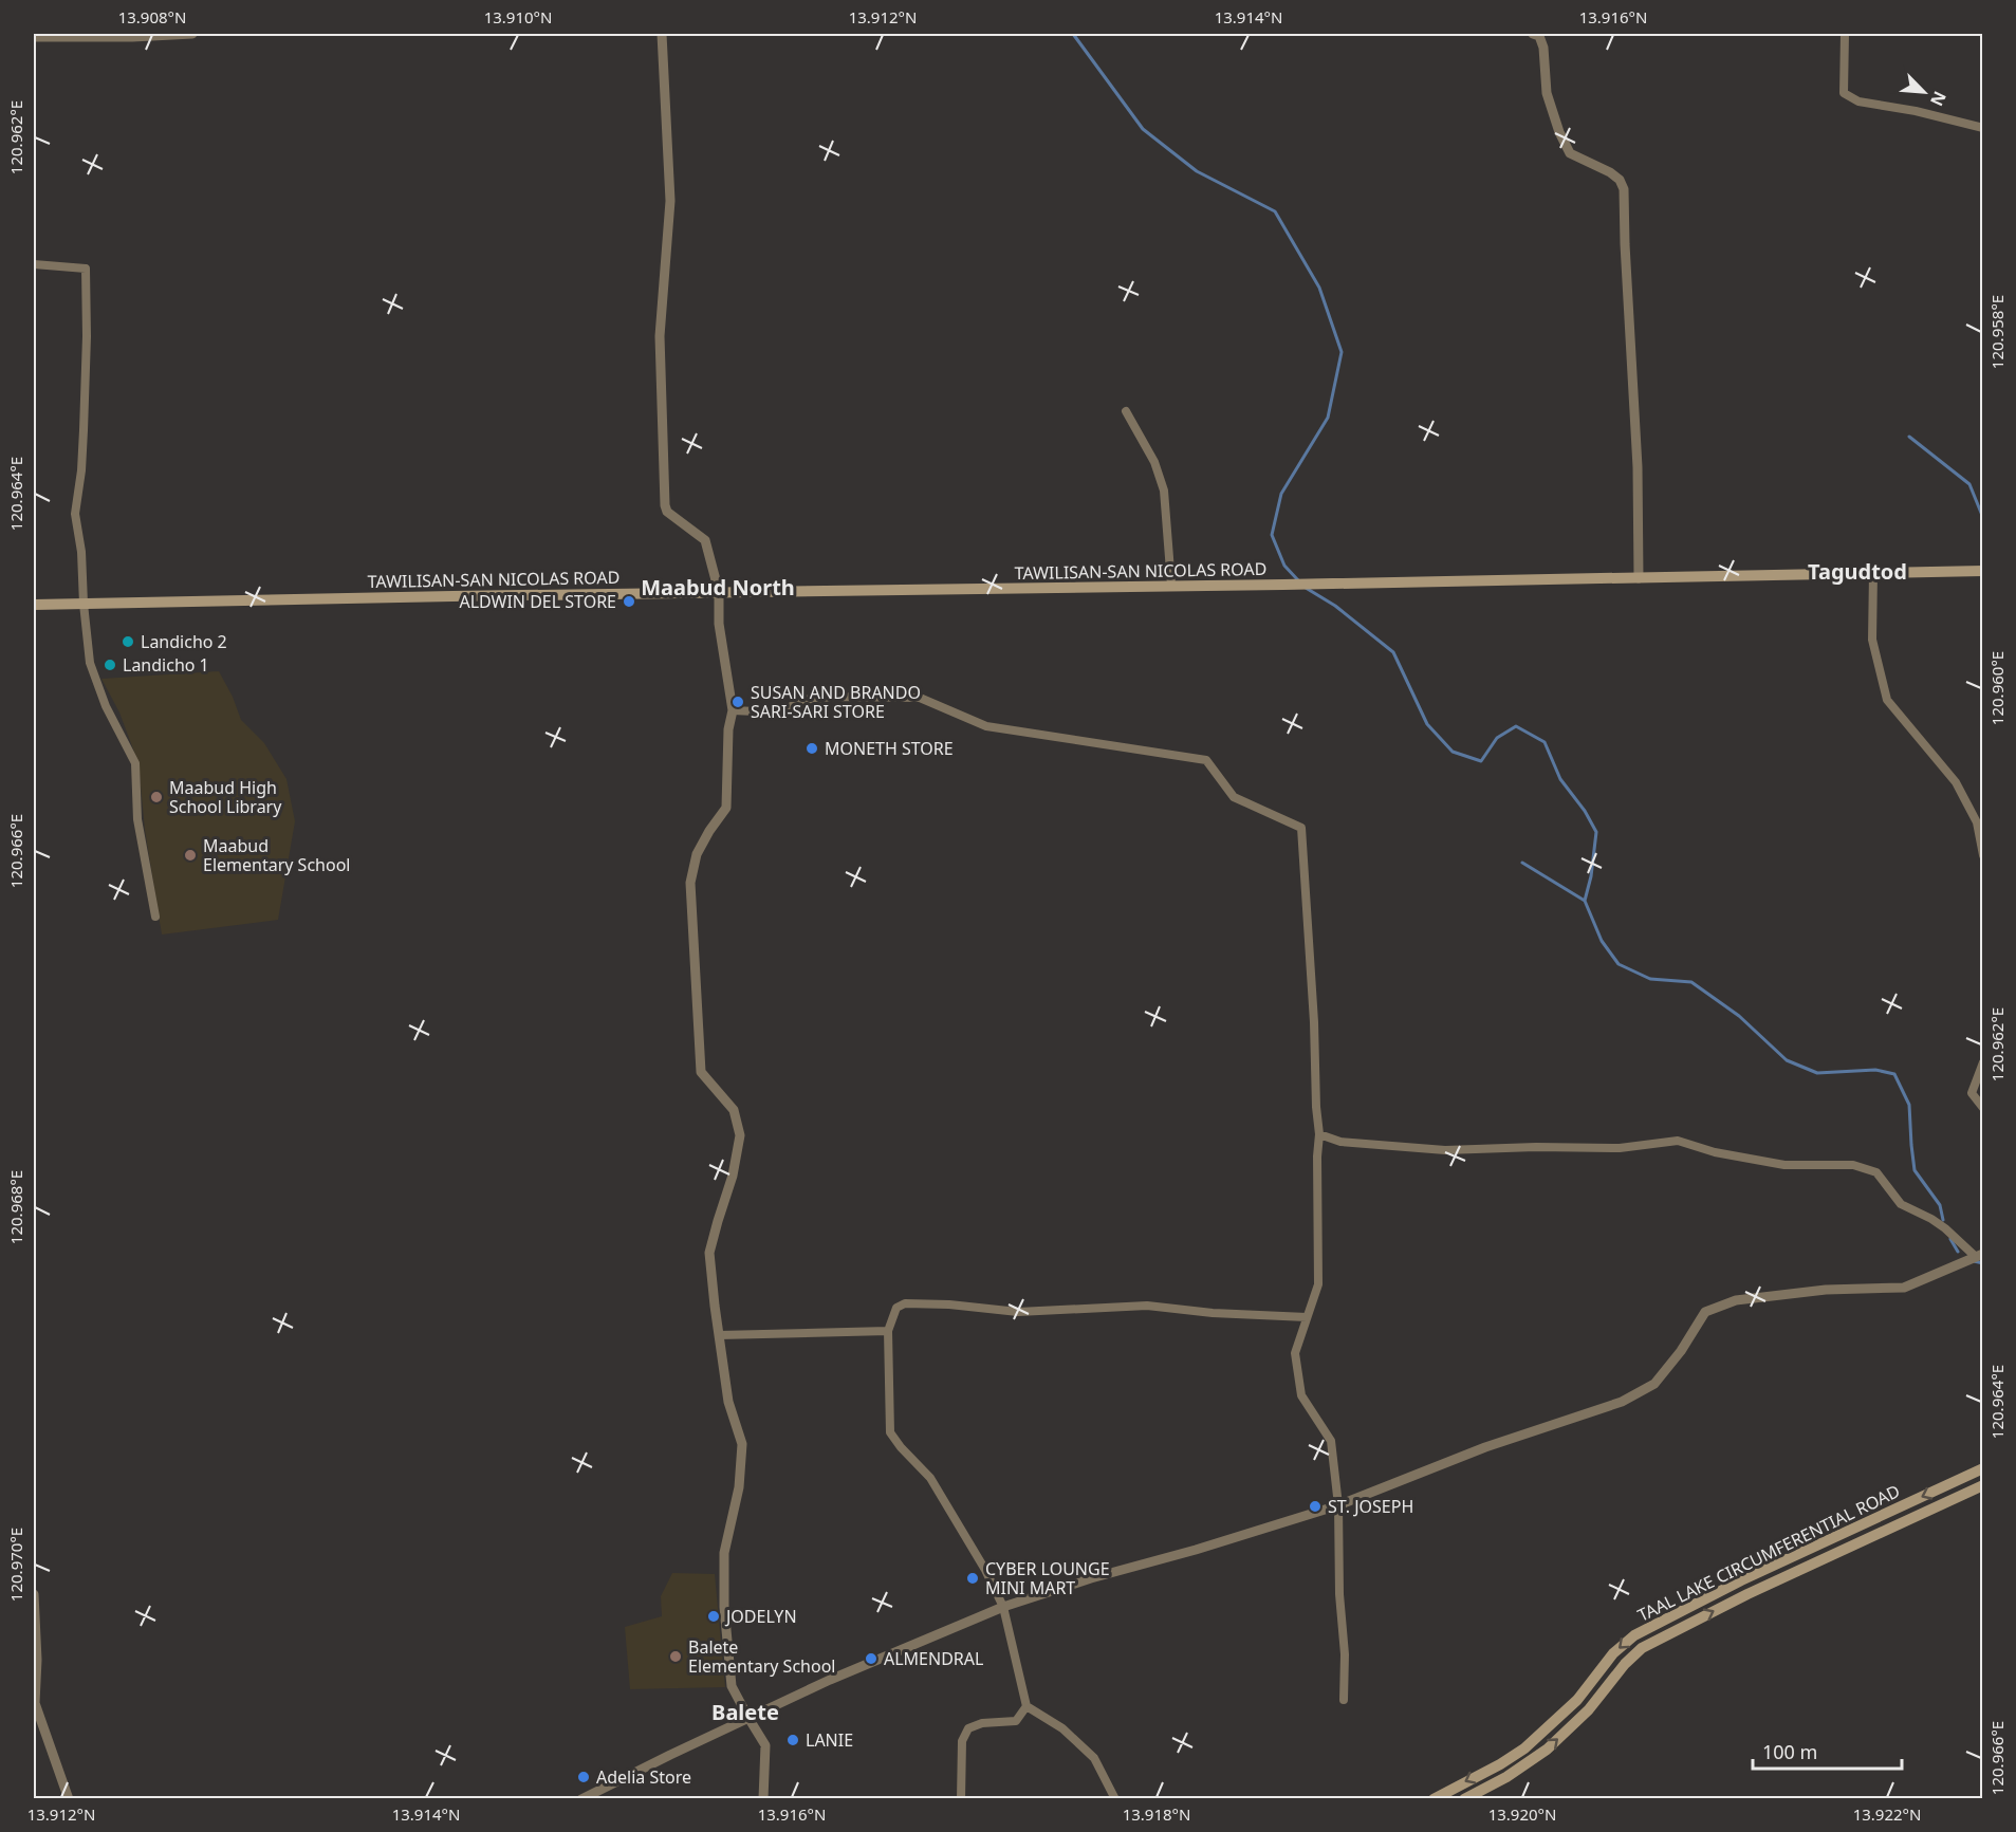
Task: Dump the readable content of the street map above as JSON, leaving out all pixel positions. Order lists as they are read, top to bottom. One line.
{"streets":{"main road":["TAWILISAN-SAN NICOLAS ROAD","TAAL LAKE CIRCUMFERENTIAL ROAD"]},"districts":["Tagudtod","Maabud North","Balete"],"places":["ALDWIN DEL STORE","Landicho 2","Landicho 1","SUSAN AND BRANDO SARI-SARI STORE","MONETH STORE","Maabud High School Library","Maabud Elementary School","ST. JOSEPH","CYBER LOUNGE MINI MART","JODELYN","Balete Elementary School","ALMENDRAL","LANIE","Adelia Store"],"scale_bar":"100 m","north":"bottom right","coordinates":["13.908°N","13.910°N","13.912°N","13.914°N","13.916°N","120.962°E","120.958°E","120.964°E","120.960°E","120.966°E","120.968°E","120.970°E","13.918°N","13.920°N","13.922°N"]}
